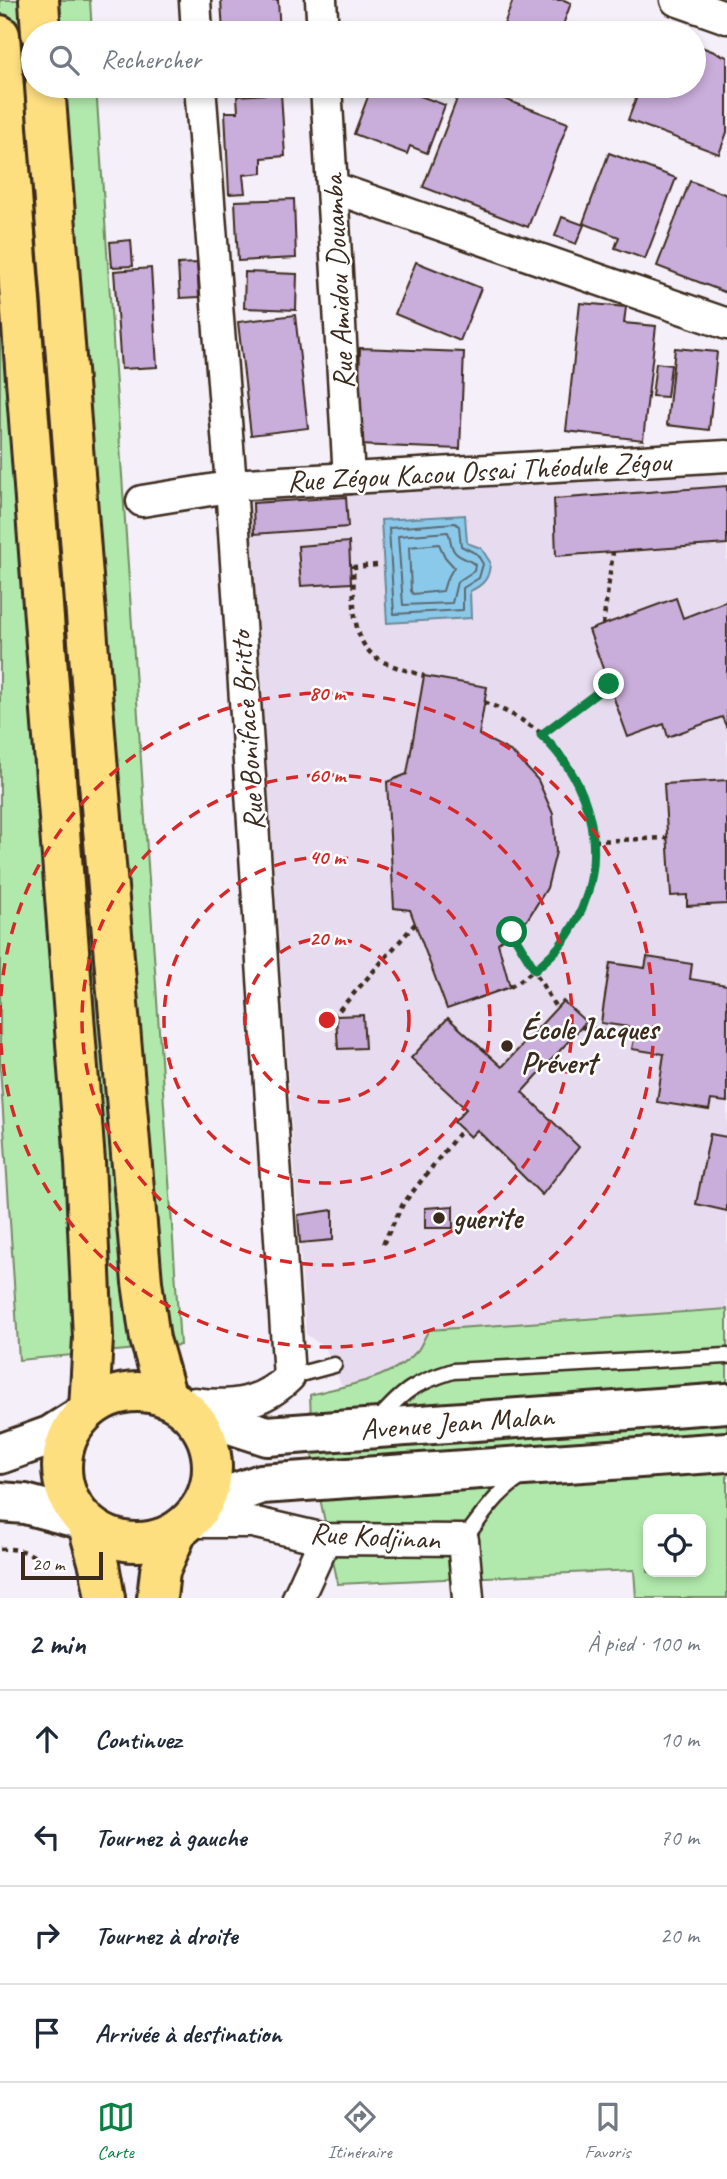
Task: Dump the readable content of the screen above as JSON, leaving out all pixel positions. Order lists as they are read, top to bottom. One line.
{"streets":{"main road":["Avenue Jean Malan"],"street":["Rue Amidou Douamba","Rue Zégou Kacou Ossai Théodule Zégou","Rue Boniface Britto","Rue Kodjinan"]},"crossings":[["Rue Amidou Douamba","Rue Zégou Kacou Ossai Théodule Zégou"],["Rue Zégou Kacou Ossai Théodule Zégou","Rue Boniface Britto"],["Avenue Jean Malan","Rue Kodjinan"]],"places":["École Jacques Prévert","guerite"],"scale_bar":"20 m","page":{"search":"Rechercher","scale":"20 m","heading":["2 min","À pied · 100 m"],"list":[["Continuez","10 m"],["Tournez à gauche","70 m"],["Tournez à droite","20 m"],"Arrivée à destination"],"nav":["Carte","Itinéraire","Favoris"]},"rings":["80 m","60 m","40 m","20 m"]}
